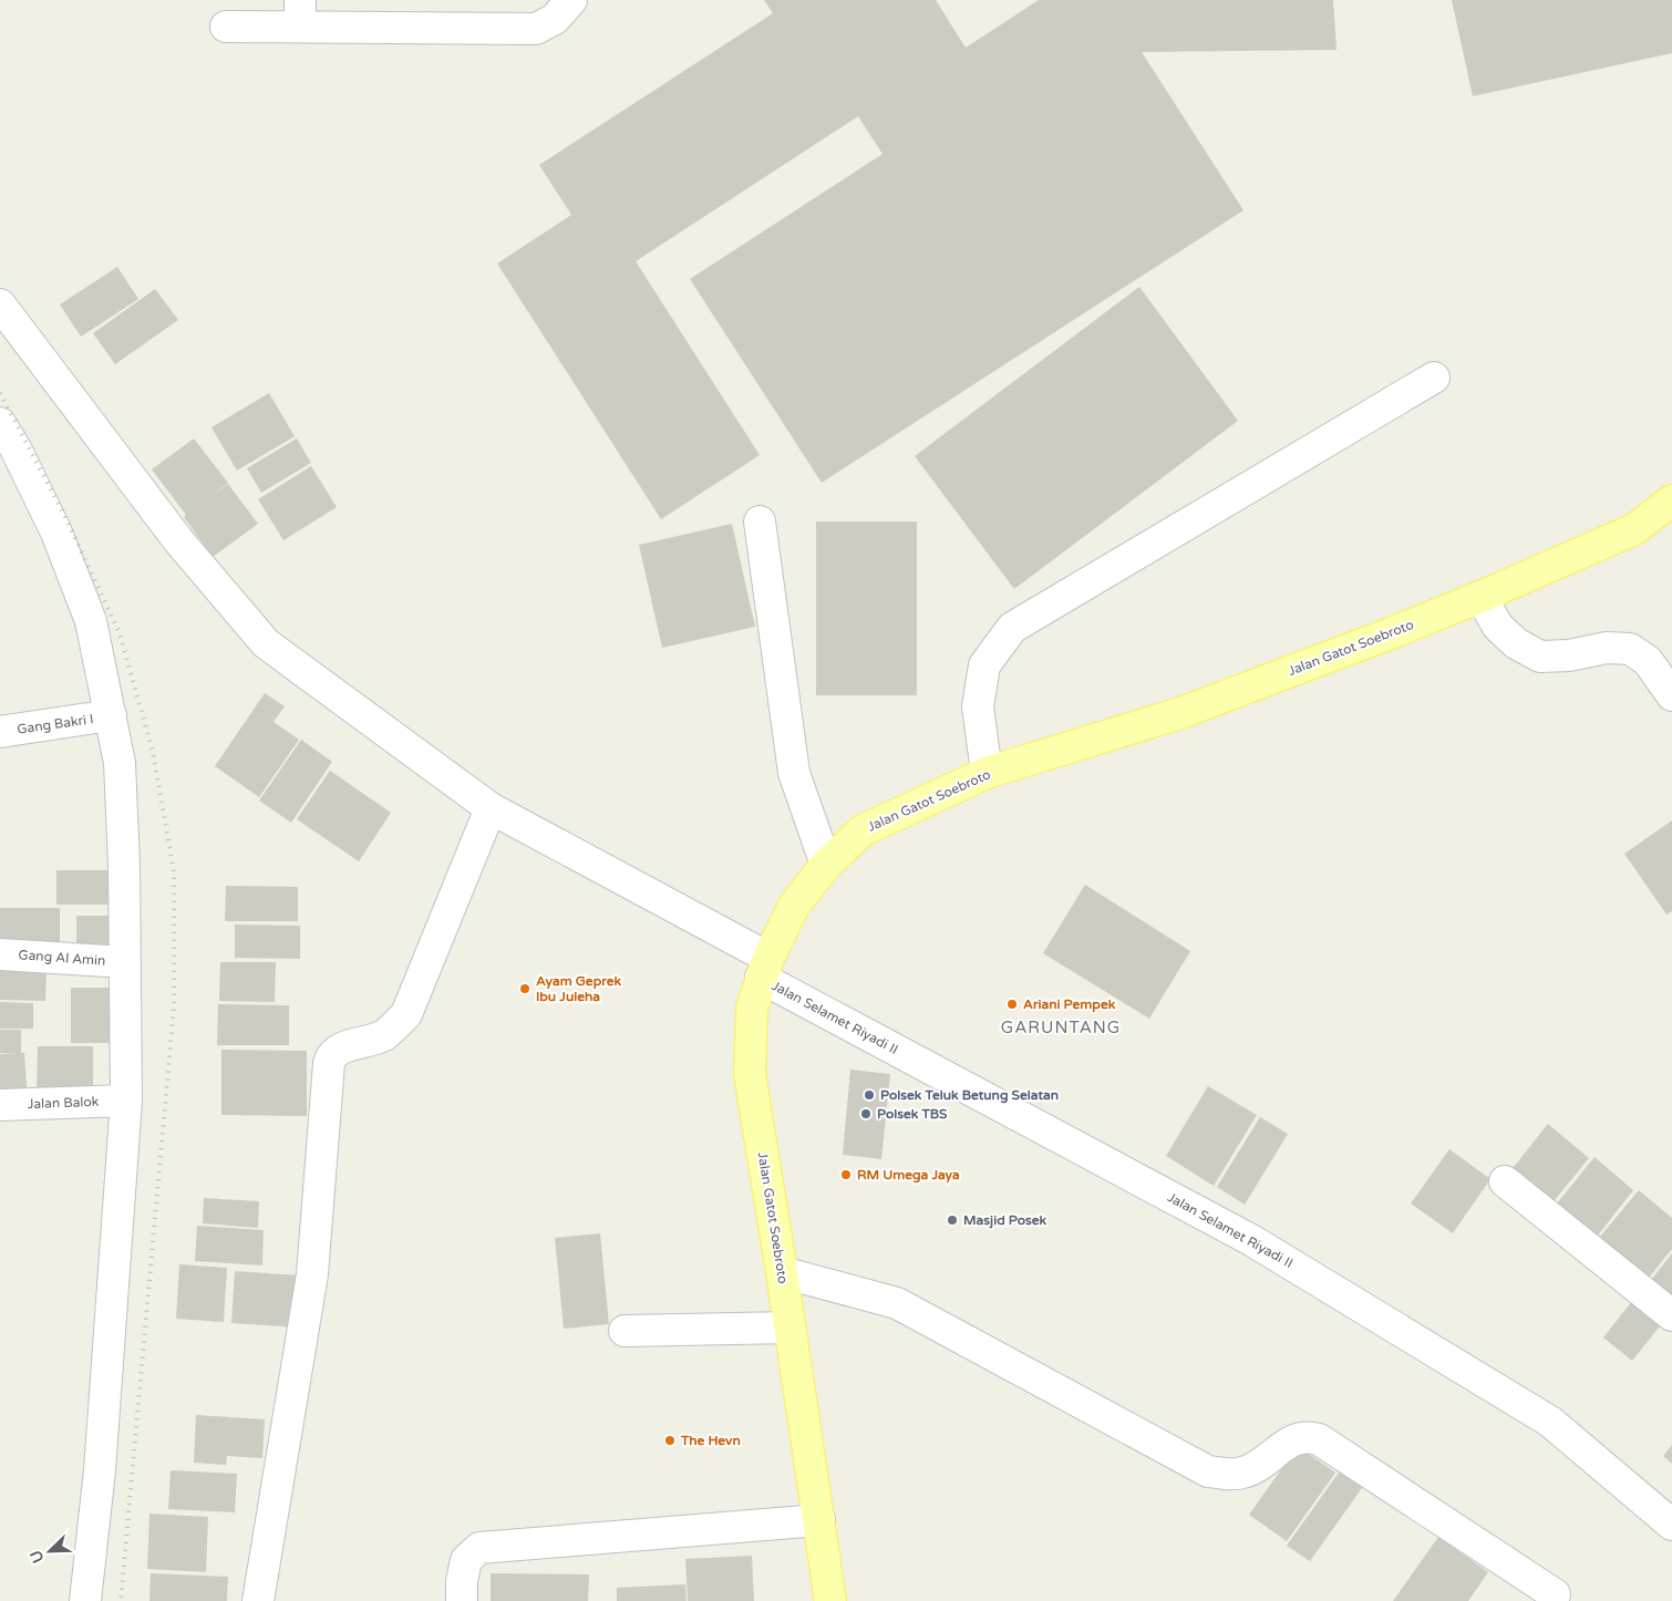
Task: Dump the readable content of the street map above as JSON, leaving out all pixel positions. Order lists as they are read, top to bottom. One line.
{"streets":{"main road":["Jalan Gatot Soebroto"],"street":["Gang Bakri I","Gang Al Amin","Jalan Selamet Riyadi II","Jalan Balok"]},"crossings":[["Jalan Gatot Soebroto","Jalan Selamet Riyadi II"]],"districts":["GARUNTANG"],"places":["Ayam Geprek Ibu Juleha","Ariani Pempek","Polsek Teluk Betung Selatan","Polsek TBS","RM Umega Jaya","Masjid Posek","The Hevn"],"north":"bottom left"}
